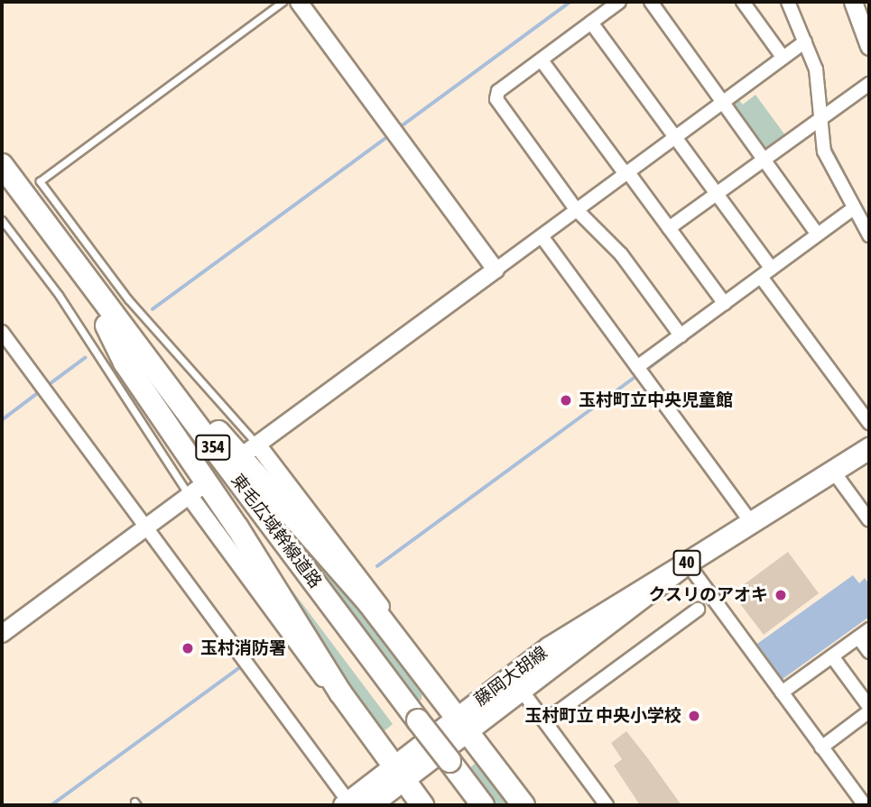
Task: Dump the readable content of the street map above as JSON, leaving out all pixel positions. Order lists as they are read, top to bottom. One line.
{"streets":{"highway":["354","東毛広域幹線道路"],"main road":["40","藤岡大胡線"]},"crossings":[["354","東毛広域幹線道路"],["354","藤岡大胡線"]],"places":["玉村町立中央児童館","クスリのアオキ","玉村消防署","玉村町立 中央小学校"]}
